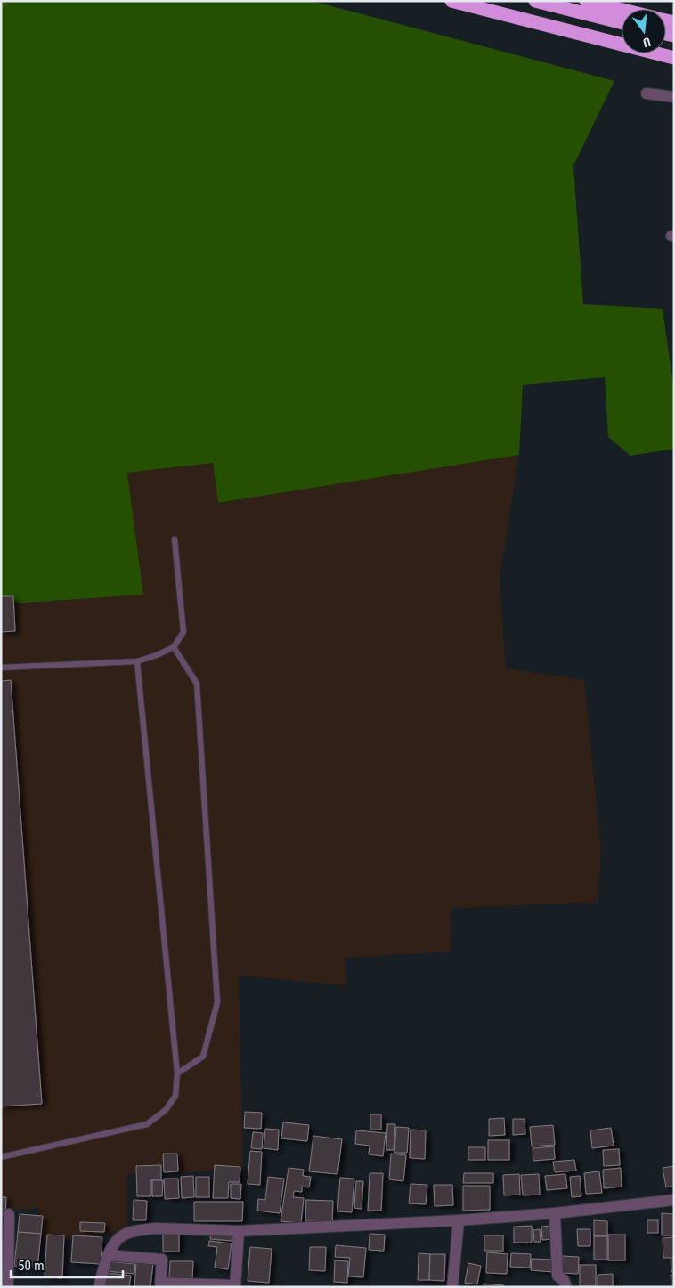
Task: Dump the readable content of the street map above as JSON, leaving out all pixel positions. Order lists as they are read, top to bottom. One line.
{"scale_bar":"50 m","north":"bottom"}
